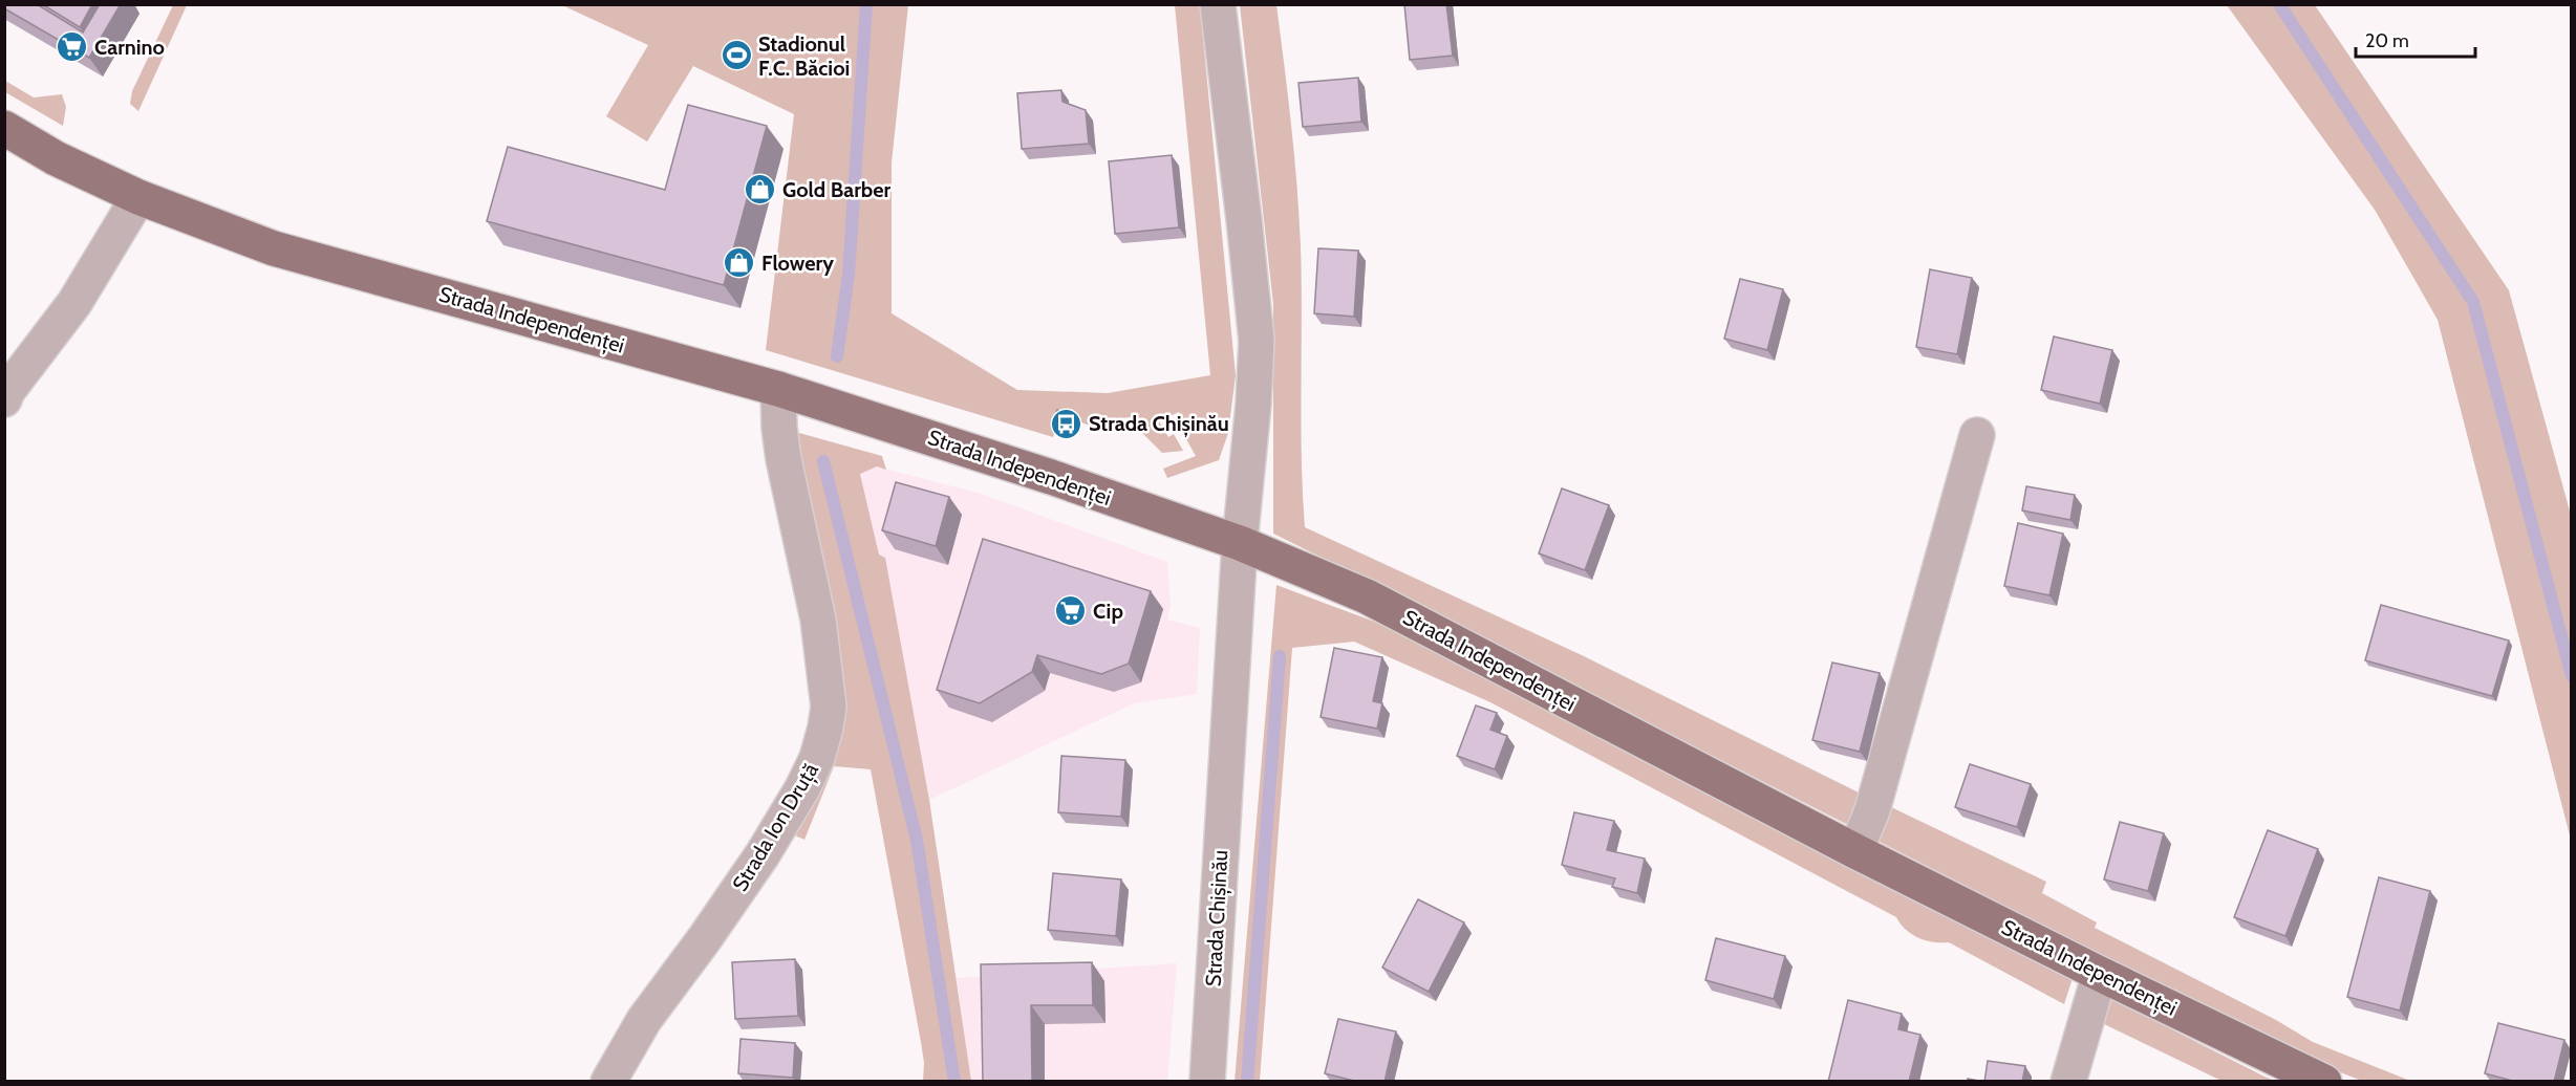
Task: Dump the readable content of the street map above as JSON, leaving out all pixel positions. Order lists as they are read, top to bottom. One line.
{"streets":{"main road":["Strada Independenței"],"street":["Strada Ion Druță","Strada Chișinău"]},"crossings":[["Strada Independenței","Strada Ion Druță"],["Strada Independenței","Strada Chișinău"]],"places":{"supermarket":["Carnino","Cip"],"sports":["Stadionul F.C. Băcioi"],"shop":["Gold Barber","Flowery"],"bus stop":["Strada Chișinău"]},"scale_bar":"20 m"}
